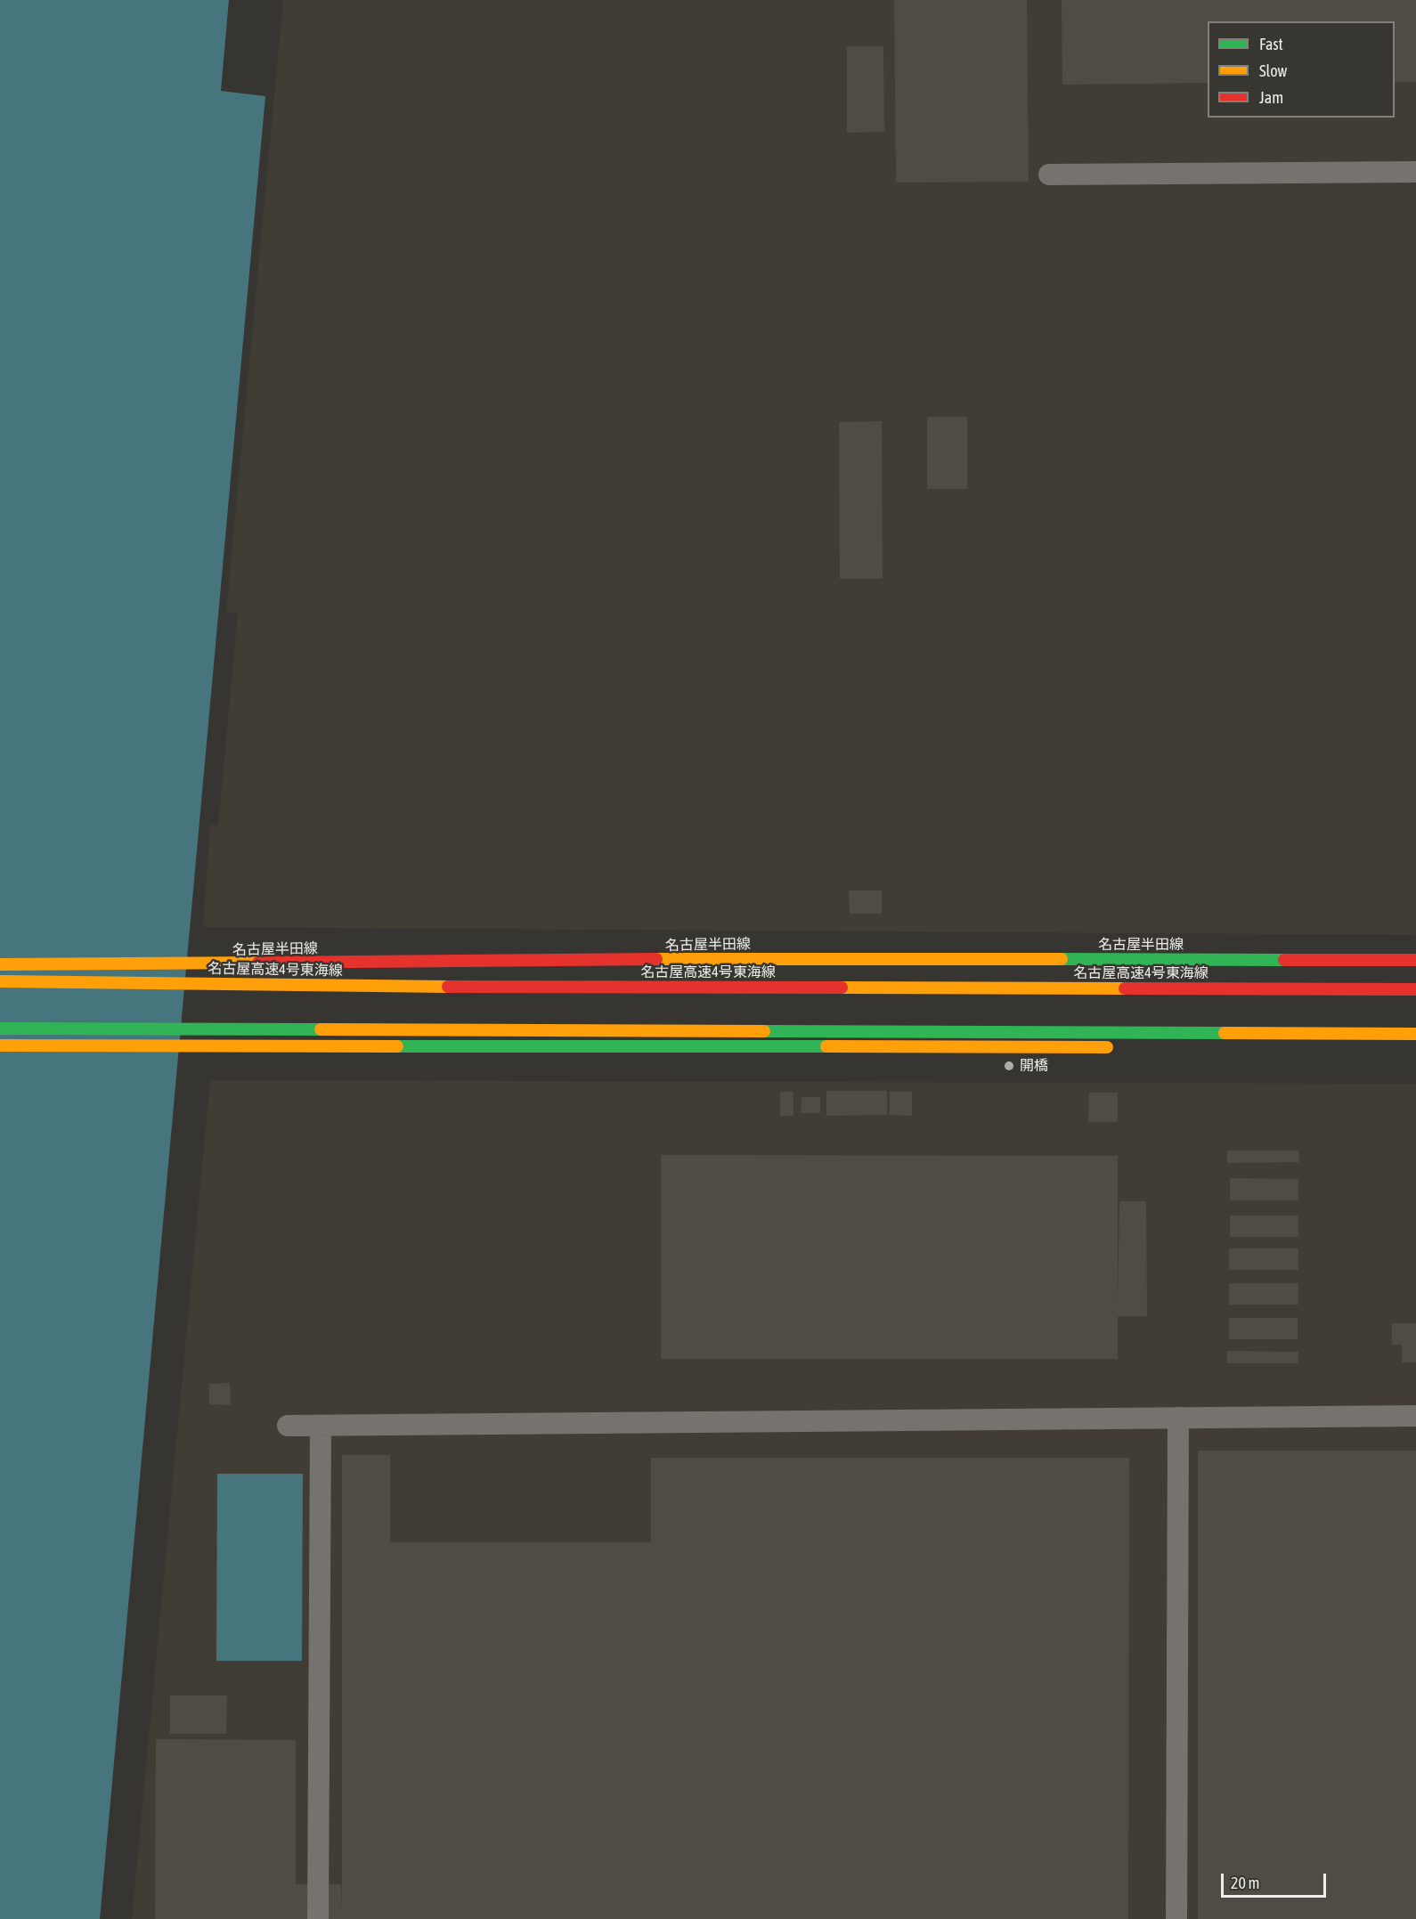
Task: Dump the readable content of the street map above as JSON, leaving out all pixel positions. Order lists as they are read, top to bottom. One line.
{"streets":{"main road":["名古屋半田線","名古屋高速4号東海線"]},"places":["開橋"],"legend":["Fast","Slow","Jam"],"scale_bar":"20 m"}
